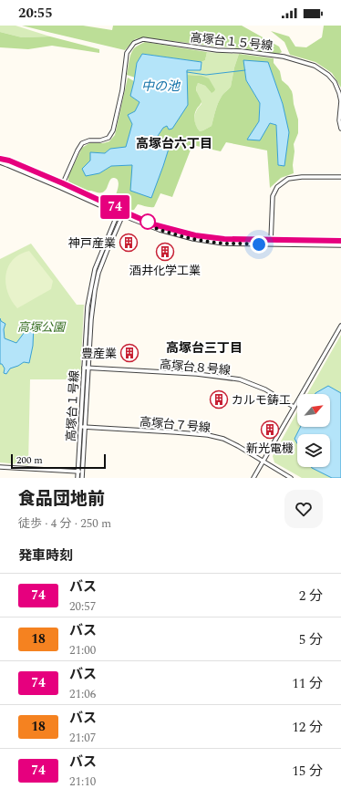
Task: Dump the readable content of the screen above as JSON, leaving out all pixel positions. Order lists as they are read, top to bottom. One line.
{"streets":{"street":["高塚台１５号線","高塚台８号線","高塚台１号線","高塚台７号線"]},"crossings":[["高塚台８号線","高塚台１号線"],["高塚台１号線","高塚台７号線"]],"districts":["高塚台六丁目","高塚台三丁目"],"water":["中の池"],"parks":["高塚公園"],"places":{"building":["神戸産業","酒井化学工業","豊産業","カルモ鋳工","新光電機"]},"lines":["bus line 74"],"scale_bar":"200 m","north":"top right","page":{"status":"20:55","on_map":"74","scale":"200 m","heading":[["食品団地前","徒歩 · 4 分 · 250 m"],"発車時刻"],"list":[{"mark":"74","name":"バス","note":"20:57","value":"2 分"},{"mark":"18","name":"バス","note":"21:00","value":"5 分"},{"mark":"74","name":"バス","note":"21:06","value":"11 分"},{"mark":"18","name":"バス","note":"21:07","value":"12 分"},{"mark":"74","name":"バス","note":"21:10","value":"15 分"}]}}
